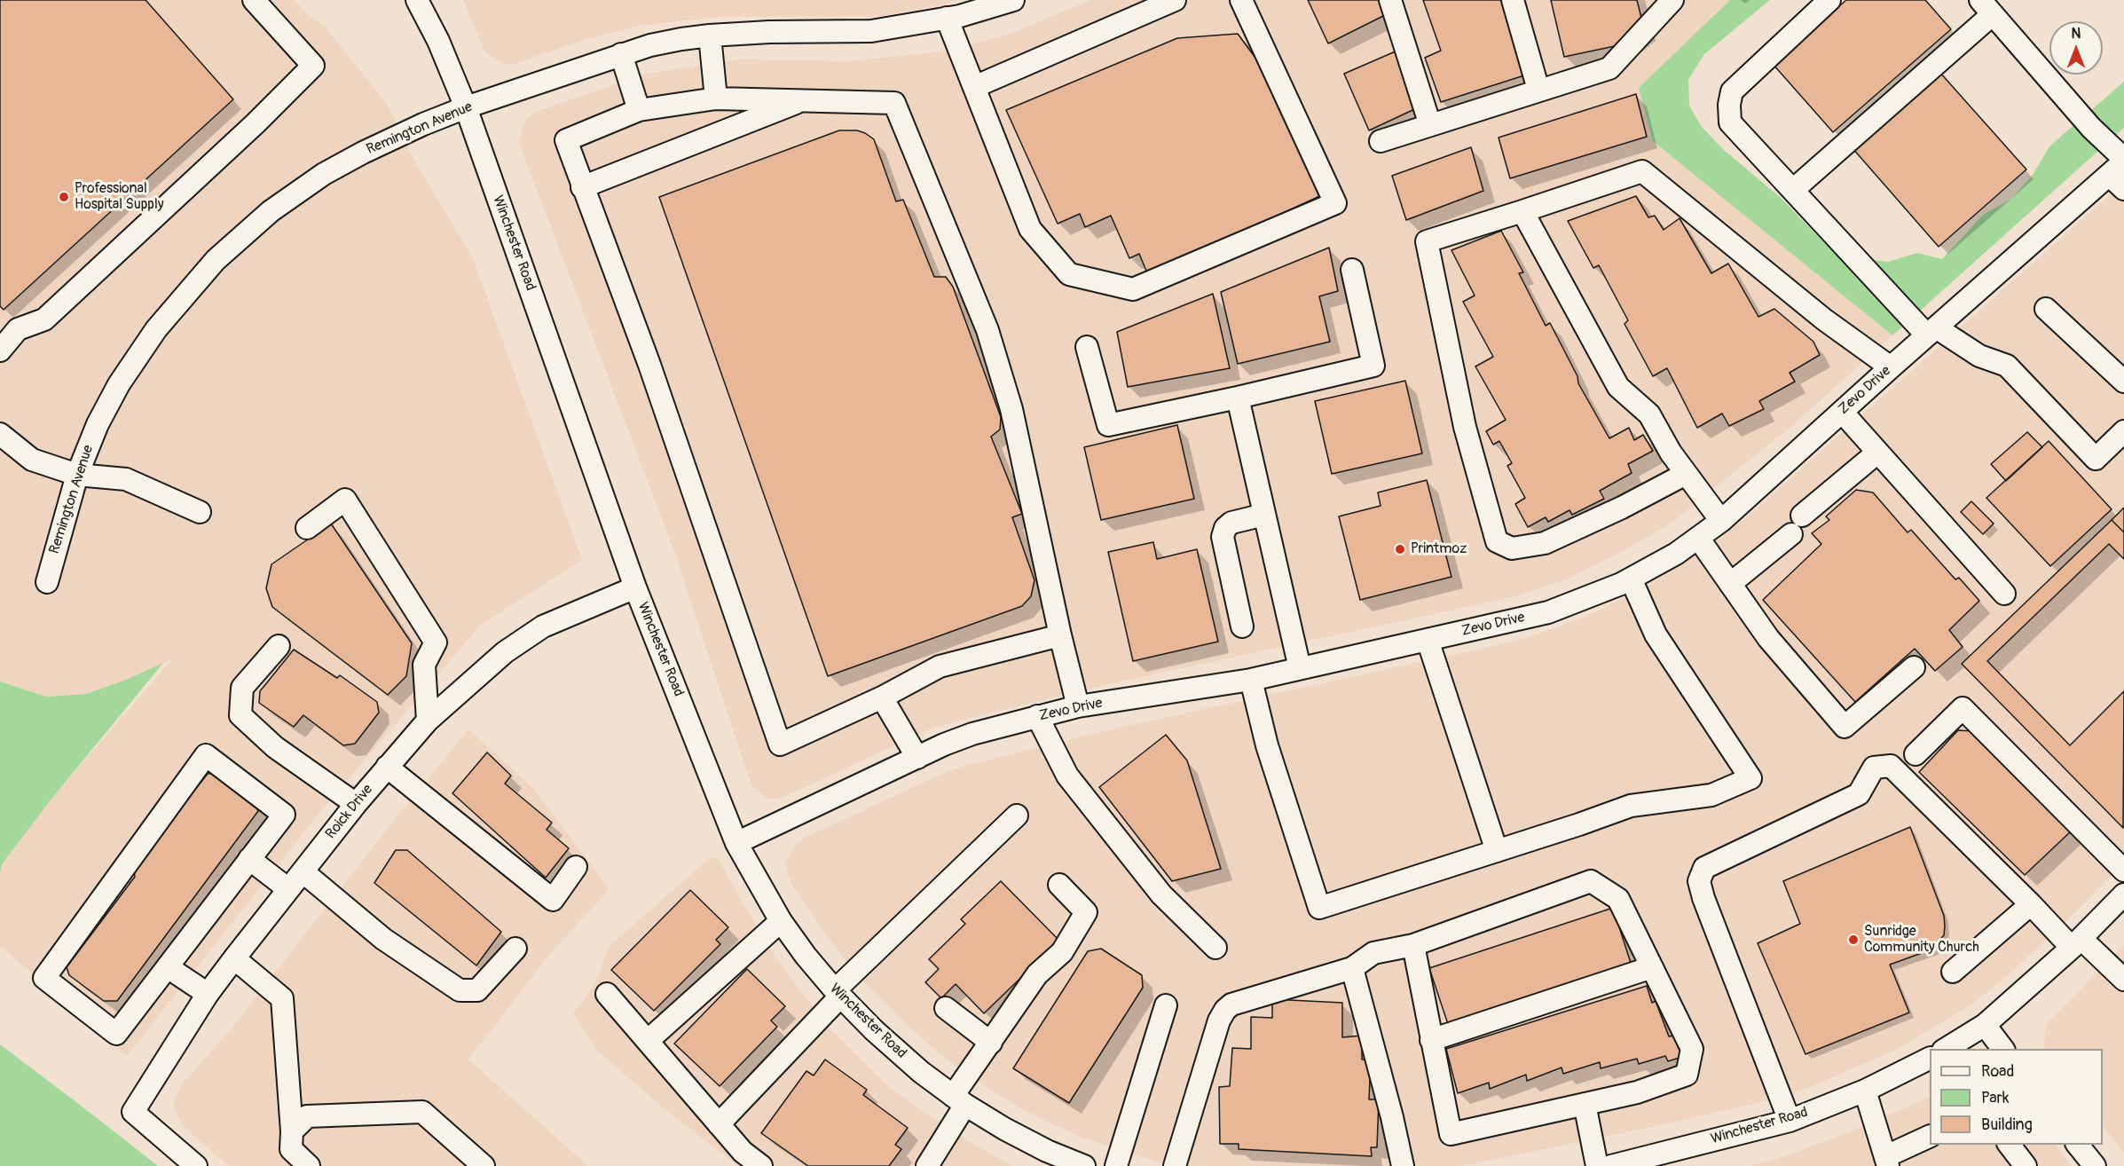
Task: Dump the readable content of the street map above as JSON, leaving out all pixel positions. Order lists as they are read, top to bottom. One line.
{"streets":{"street":["Remington Avenue","Winchester Road","Zevo Drive","Roick Drive"]},"crossings":[["Remington Avenue","Winchester Road"],["Winchester Road","Zevo Drive"],["Winchester Road","Roick Drive"]],"places":["Professional Hospital Supply","Printmoz","Sunridge Community Church"],"legend":["Road","Park","Building"],"north":"top"}
